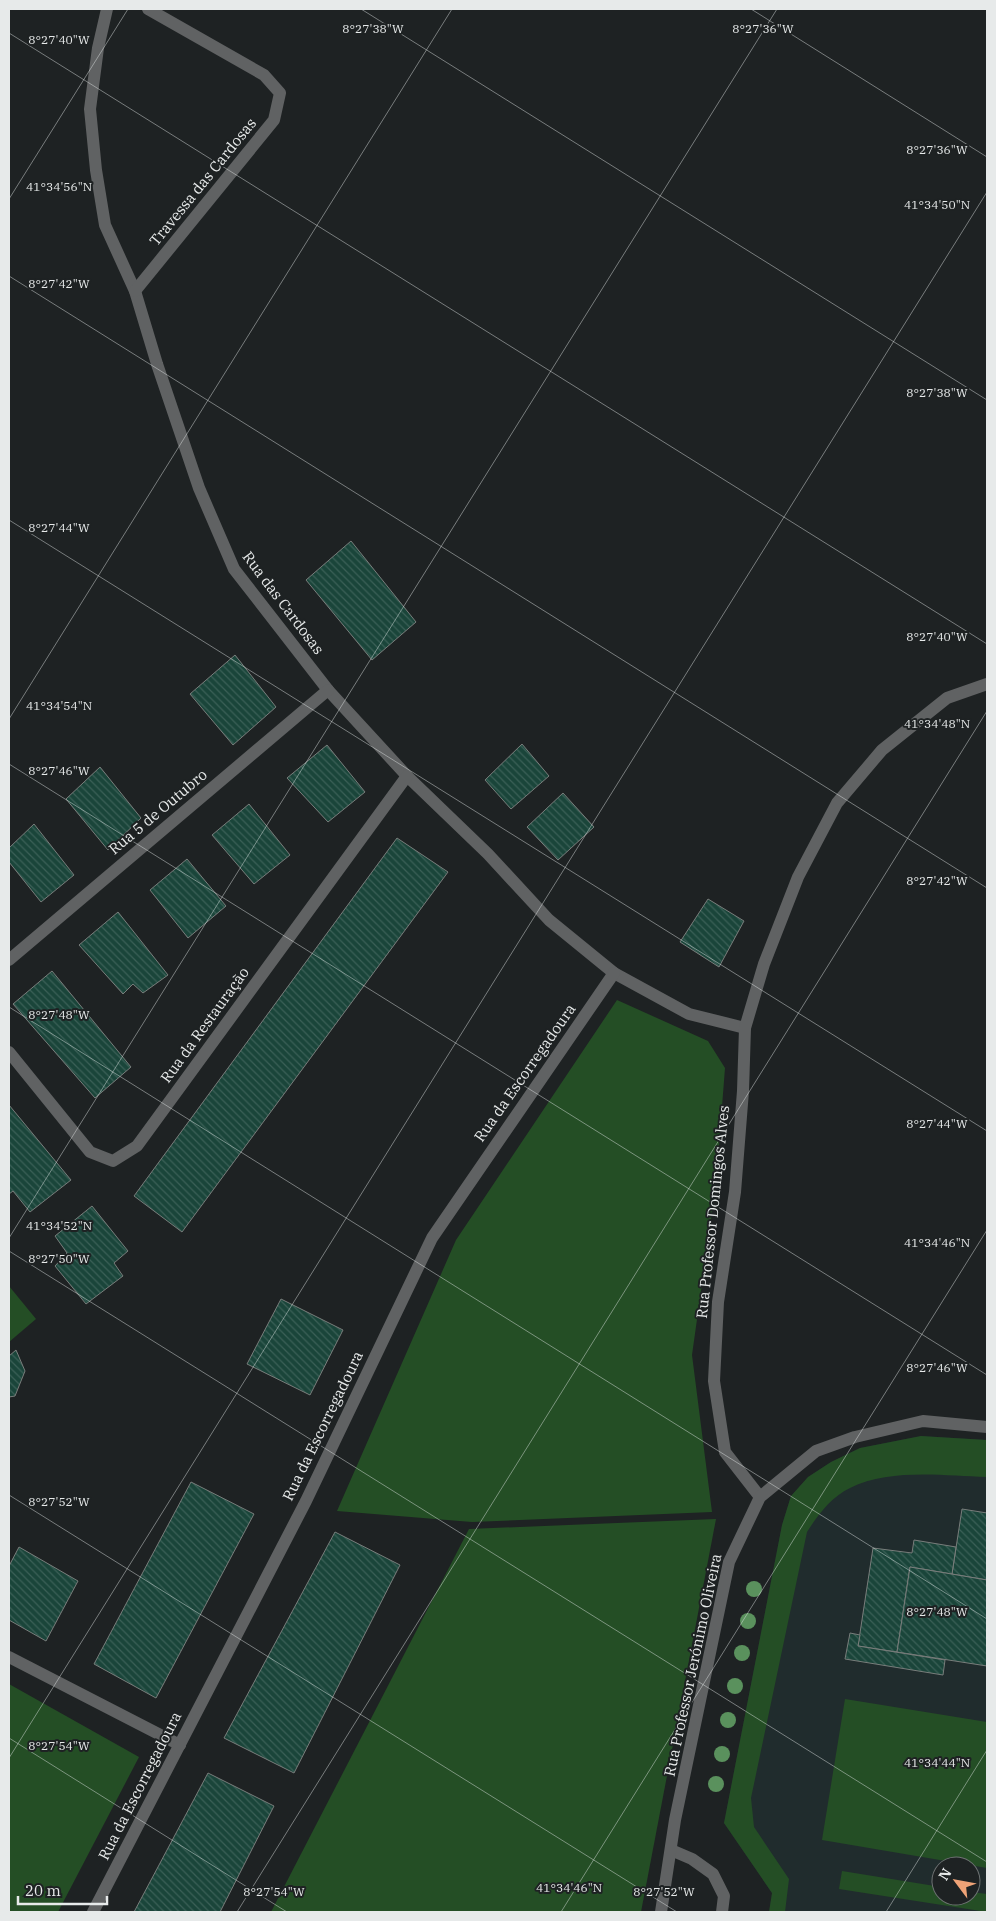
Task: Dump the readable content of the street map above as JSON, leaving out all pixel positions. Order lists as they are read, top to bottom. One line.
{"streets":{"street":["Travessa das Cardosas","Rua das Cardosas","Rua 5 de Outubro","Rua da Restauração","Rua da Escorregadoura","Rua Professor Domingos Alves","Rua Professor Jerónimo Oliveira"]},"crossings":[["Travessa das Cardosas","Rua das Cardosas"],["Rua das Cardosas","Rua 5 de Outubro"],["Rua das Cardosas","Rua da Restauração"],["Rua das Cardosas","Rua da Escorregadoura"],["Rua das Cardosas","Rua Professor Domingos Alves"],["Rua Professor Domingos Alves","Rua Professor Jerónimo Oliveira"]],"scale_bar":"20 m","north":"top left","coordinates":["8°27'36\"W","8°27'38\"W","8°27'40\"W","41°34'56\"N","41°34'50\"N","8°27'42\"W","8°27'44\"W","41°34'54\"N","41°34'48\"N","8°27'46\"W","8°27'48\"W","41°34'52\"N","41°34'46\"N","8°27'50\"W","8°27'52\"W","8°27'54\"W","41°34'44\"N"]}
